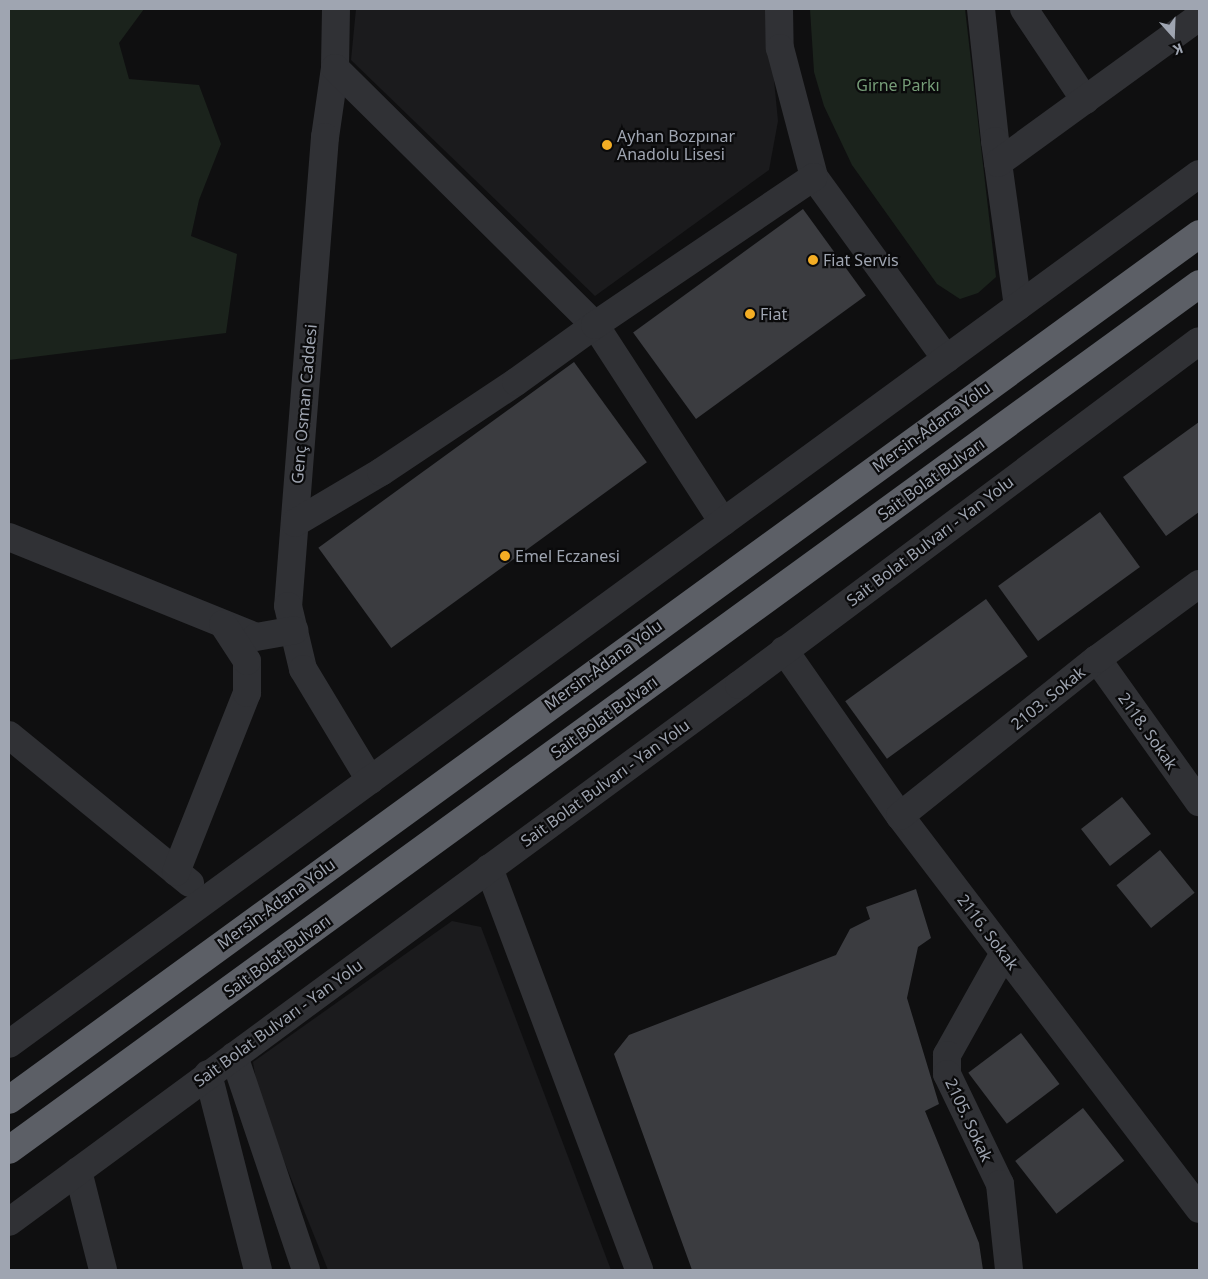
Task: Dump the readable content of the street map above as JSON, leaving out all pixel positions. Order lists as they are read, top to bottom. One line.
{"streets":{"highway":["Mersin-Adana Yolu","Sait Bolat Bulvarı"],"street":["Genç Osman Caddesi","Sait Bolat Bulvarı - Yan Yolu","2103. Sokak","2118. Sokak","2116. Sokak","2105. Sokak"]},"crossings":[["Sait Bolat Bulvarı - Yan Yolu","2116. Sokak"],["2103. Sokak","2118. Sokak"],["2103. Sokak","2116. Sokak"],["2116. Sokak","2105. Sokak"]],"parks":["Girne Parkı"],"places":["Ayhan Bozpınar Anadolu Lisesi","Fiat Servis","Fiat","Emel Eczanesi"],"north":"bottom"}
